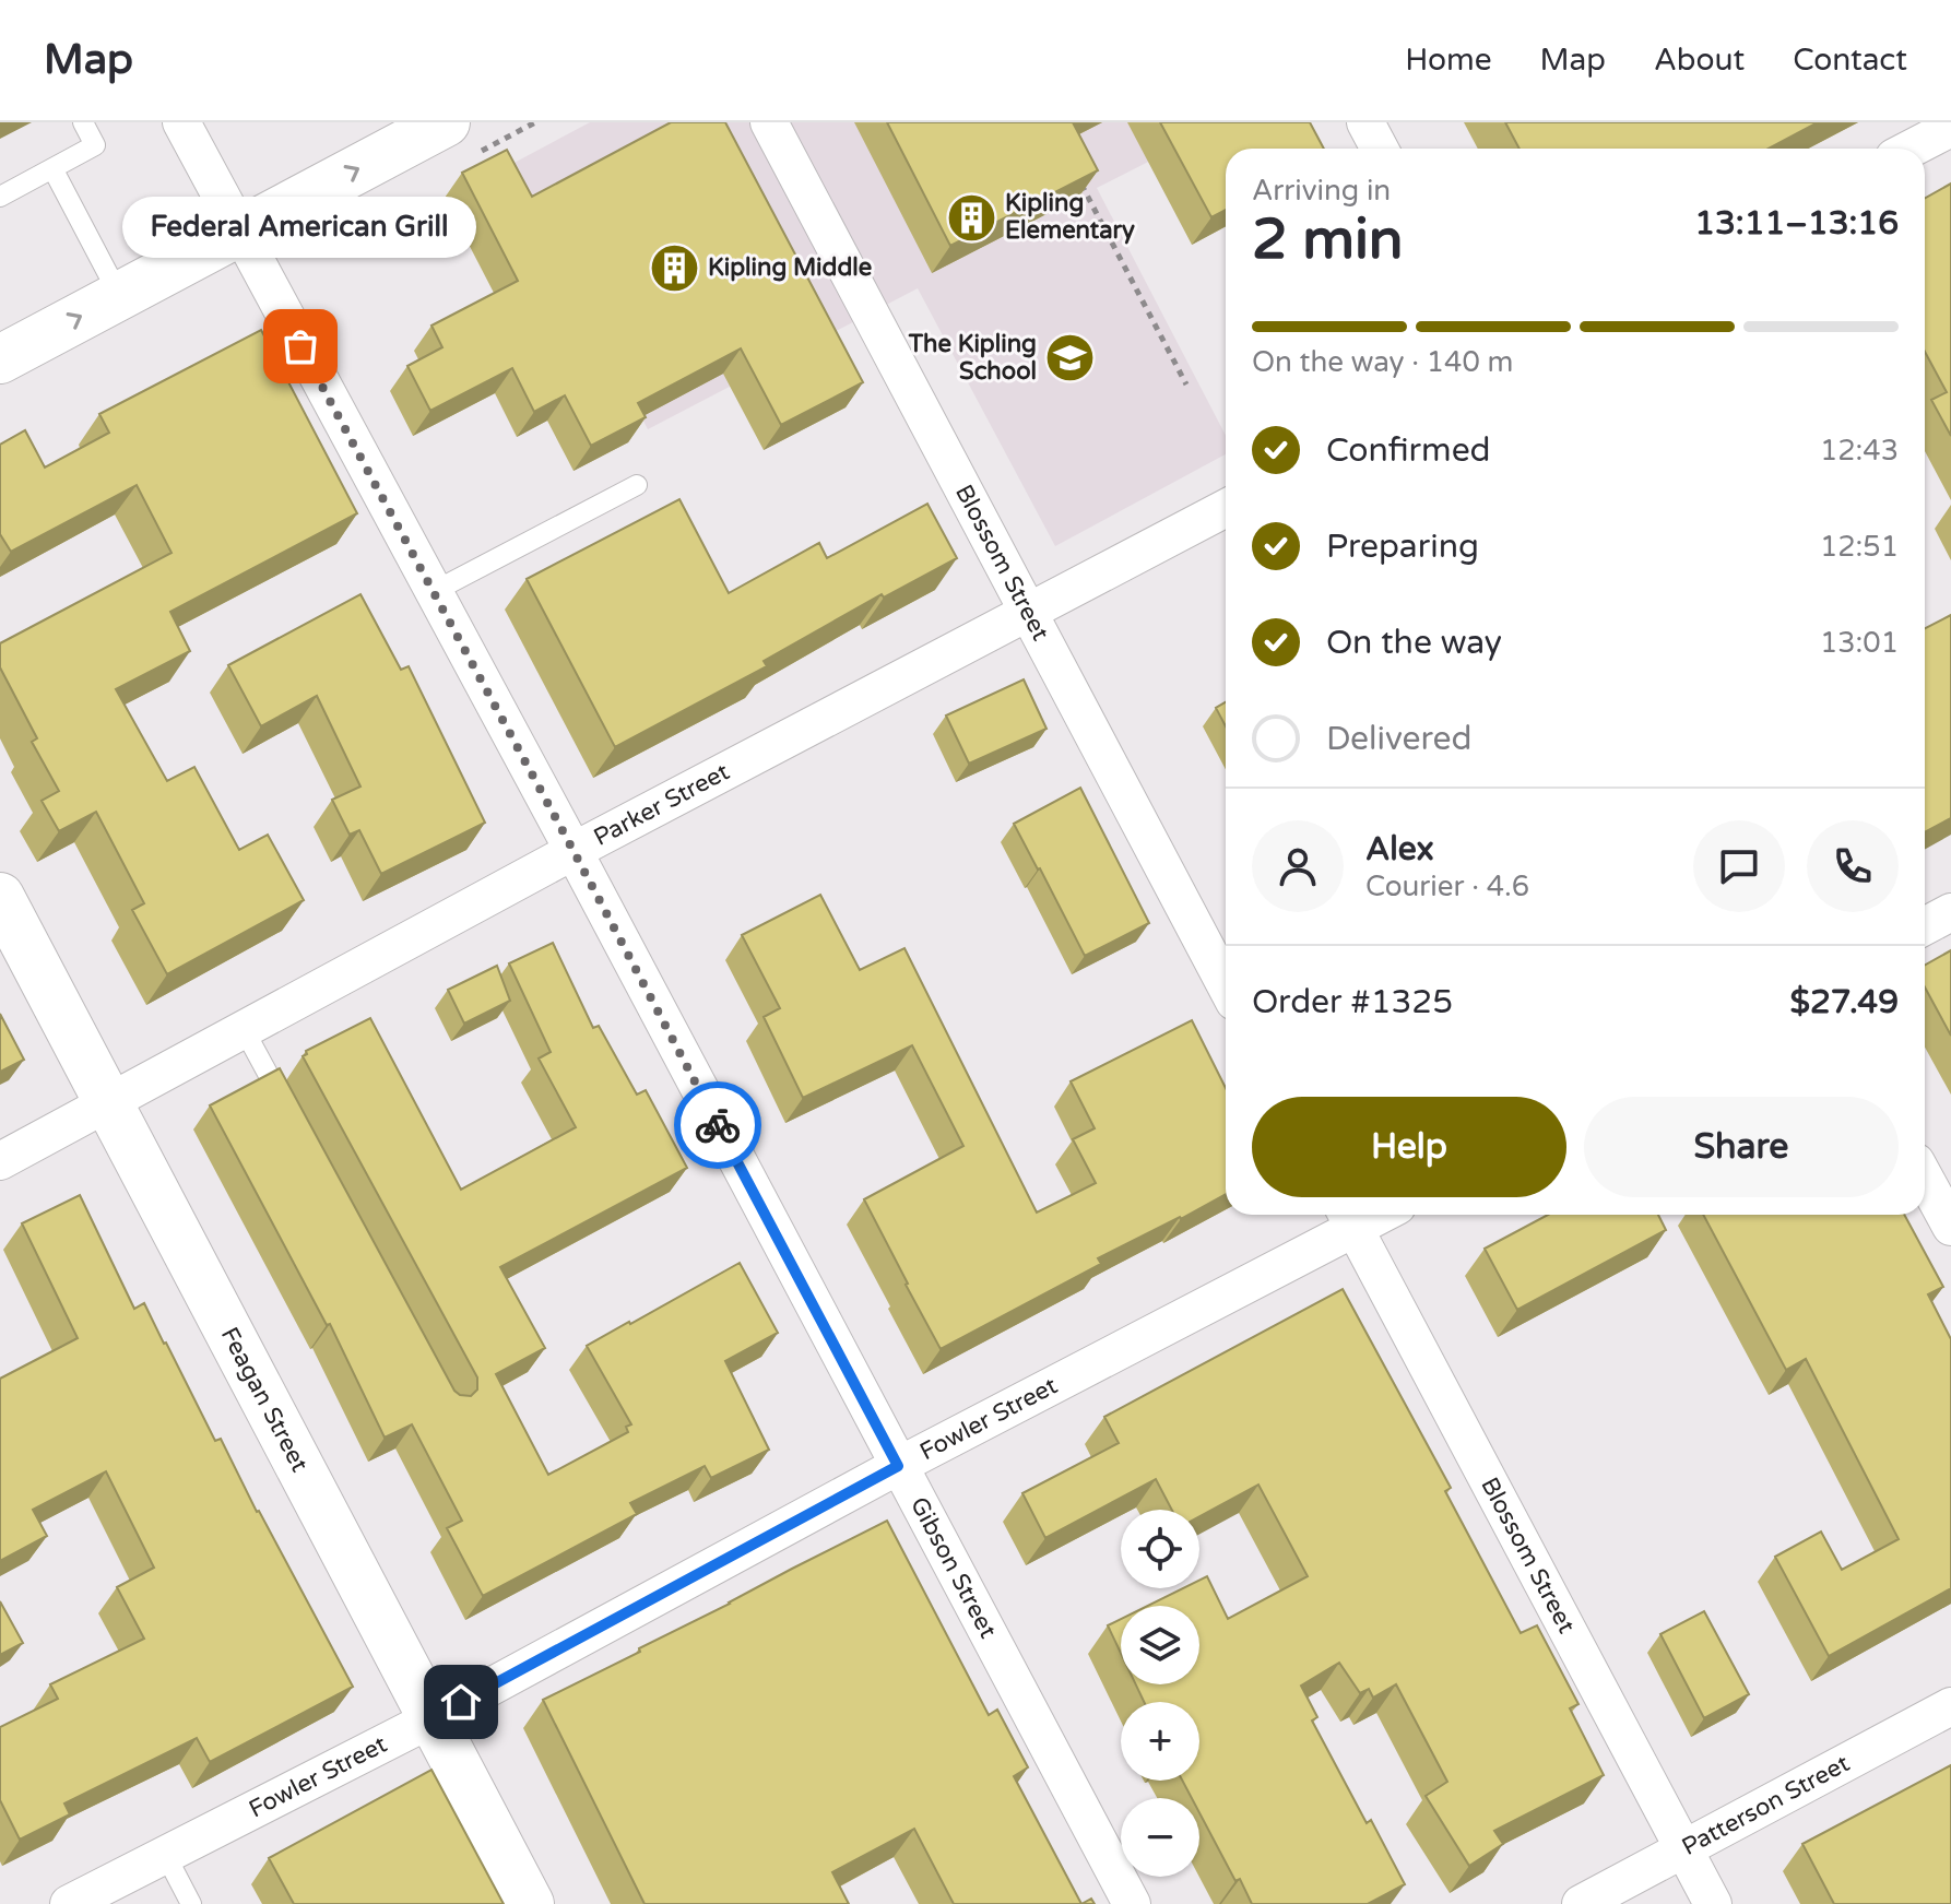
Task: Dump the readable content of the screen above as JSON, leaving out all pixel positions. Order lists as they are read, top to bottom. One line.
{"streets":{"street":["Blossom Street","Parker Street","Feagan Street","Fowler Street","Gibson Street","Patterson Street"]},"crossings":[["Blossom Street","Parker Street"],["Blossom Street","Fowler Street"],["Blossom Street","Patterson Street"],["Parker Street","Feagan Street"],["Parker Street","Gibson Street"],["Feagan Street","Fowler Street"],["Fowler Street","Gibson Street"]],"places":{"building":["Kipling Elementary","Kipling Middle"],"other":["Federal American Grill"],"school or university":["The Kipling School"]},"page":{"header":"Map","nav":["Home","Map","About","Contact"],"heading":["2 min","Arriving in","13:11–13:16"],"panel":["Alex","Courier · 4.6","Order #1325","$27.49"],"bubble":"Federal American Grill","bar":"On the way · 140 m","list":[["Confirmed","12:43"],["Preparing","12:51"],["On the way","13:01"],"Delivered"],"buttons":["Help","Share"],"map_buttons":["+","−"]}}
